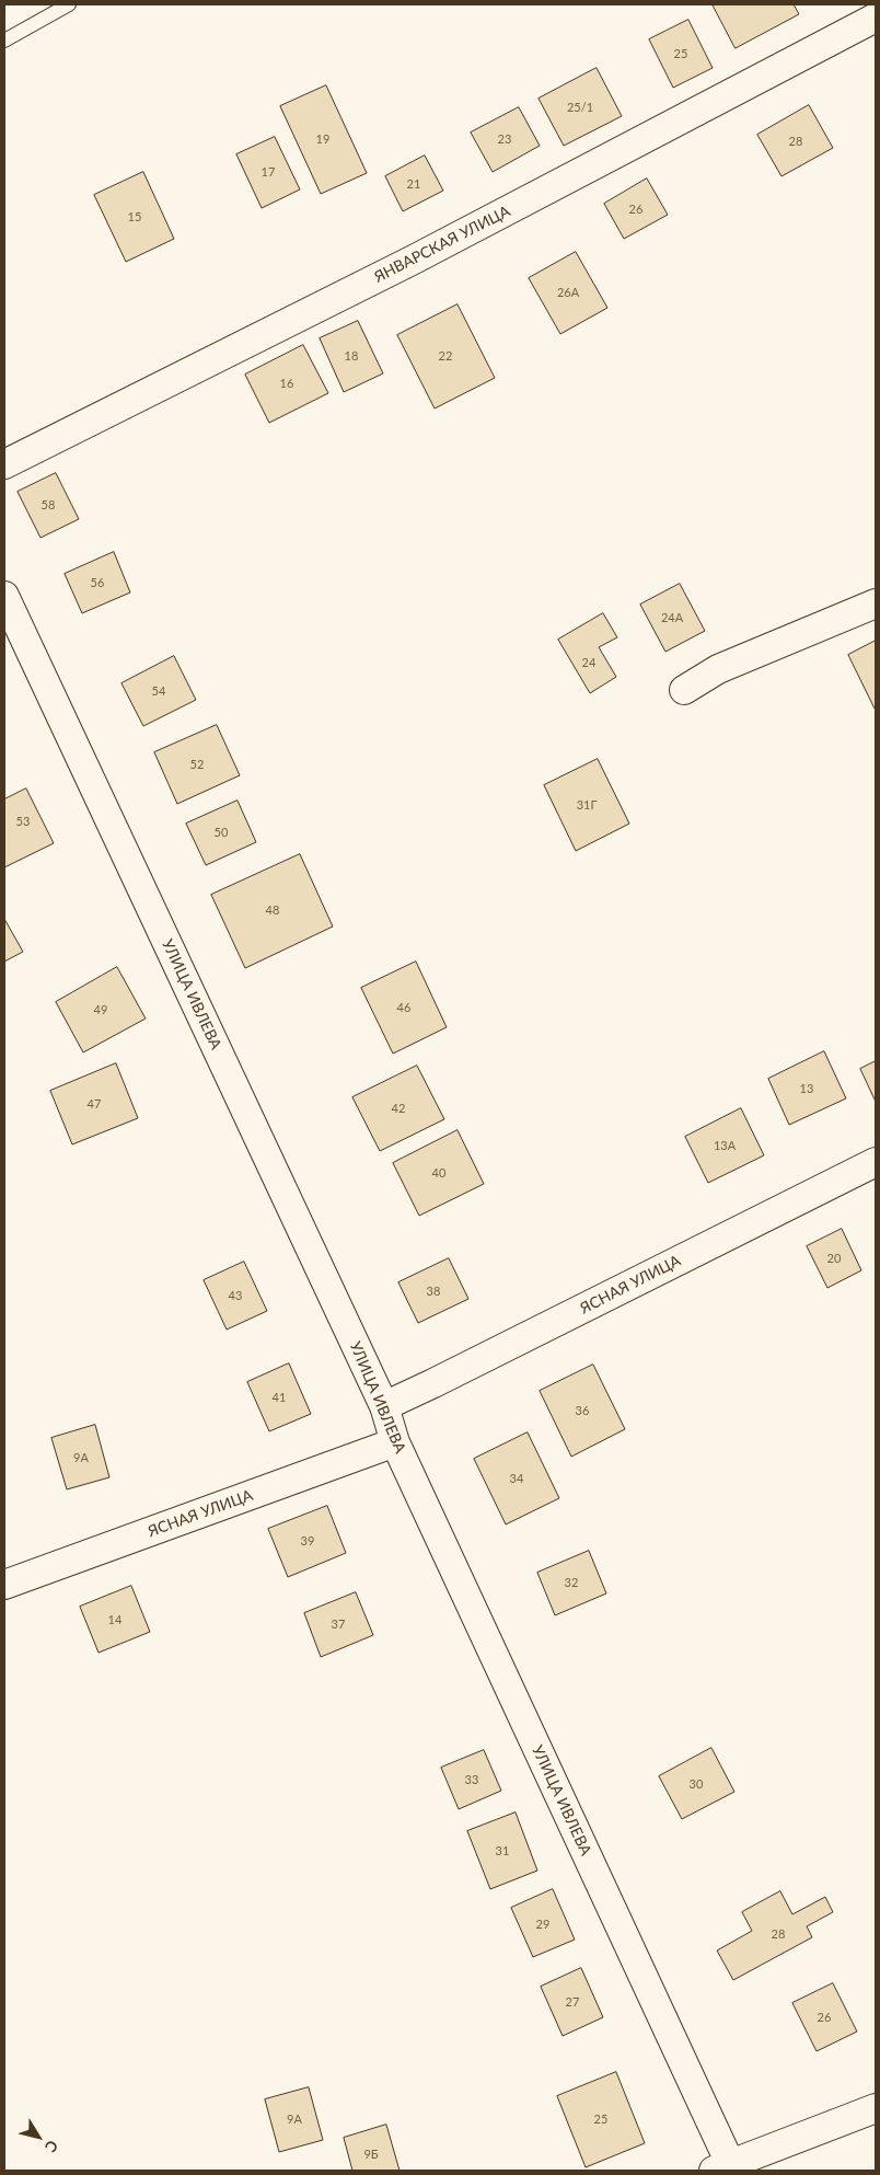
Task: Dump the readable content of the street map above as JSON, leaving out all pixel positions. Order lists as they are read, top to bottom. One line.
{"streets":{"street":["ЯНВАРСКАЯ УЛИЦА","УЛИЦА ИВЛЕВА","ЯСНАЯ УЛИЦА"]},"crossings":[["УЛИЦА ИВЛЕВА","ЯСНАЯ УЛИЦА"]],"house_numbers":["25","25/1","19","23","28","17","21","26","15","26А","18","22","16","58","56","24А","24","54","52","31Г","53","50","48","46","49","13","47","42","13А","40","20","38","43","41","36","9А","34","39","32","14","37","33","30","31","29","28","27","26","9А","25","9Б"],"north":"bottom right"}
